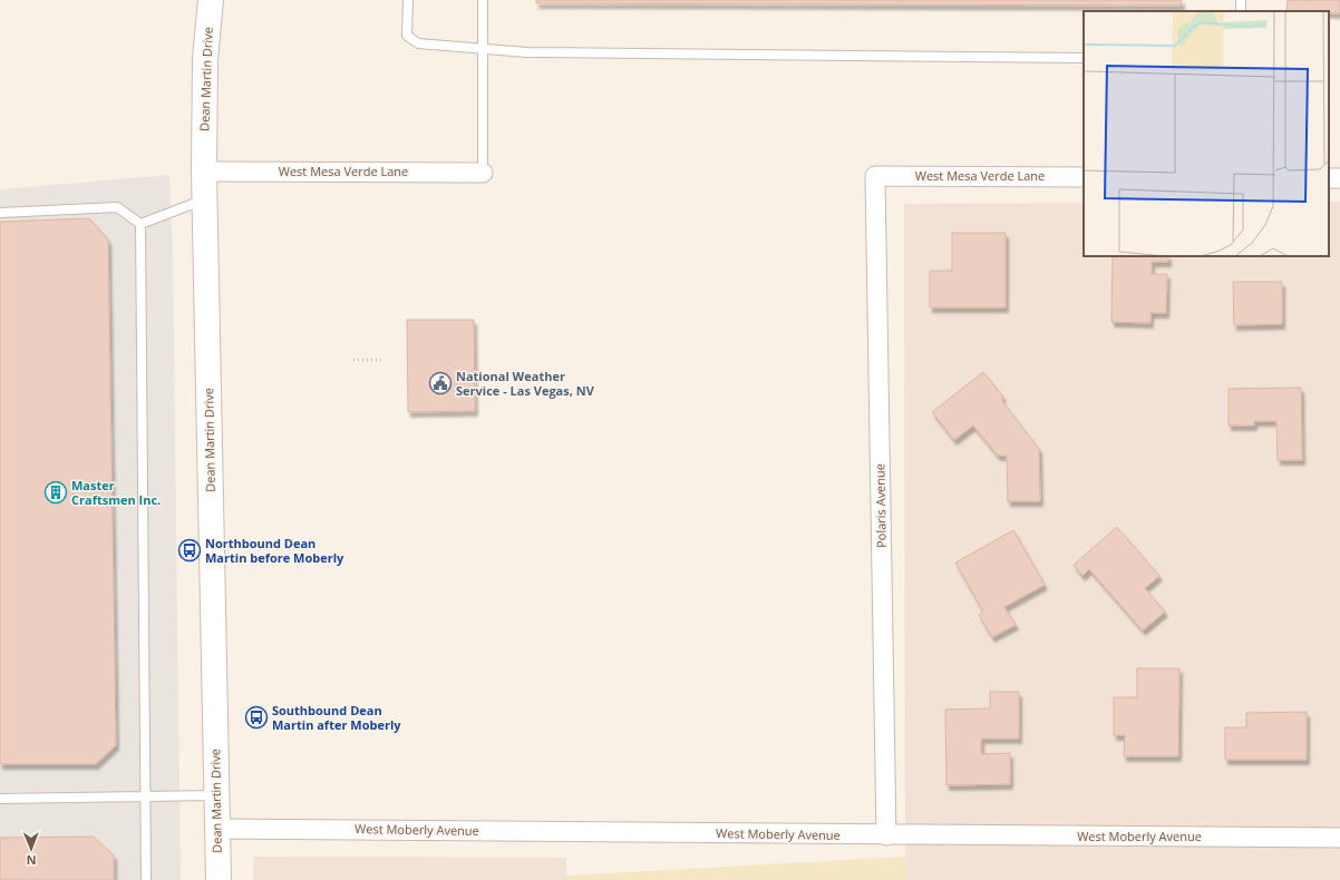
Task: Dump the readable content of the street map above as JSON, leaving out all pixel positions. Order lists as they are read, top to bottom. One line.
{"streets":{"main road":["Dean Martin Drive"],"street":["West Mesa Verde Lane","Polaris Avenue","West Moberly Avenue"]},"crossings":[["Dean Martin Drive","West Mesa Verde Lane"],["Dean Martin Drive","West Moberly Avenue"],["West Mesa Verde Lane","Polaris Avenue"],["Polaris Avenue","West Moberly Avenue"]],"places":{"public building":["National Weather Service - Las Vegas, NV"],"building":["Master Craftsmen Inc."],"bus stop":["Northbound Dean Martin before Moberly","Southbound Dean Martin after Moberly"]},"north":"bottom"}
